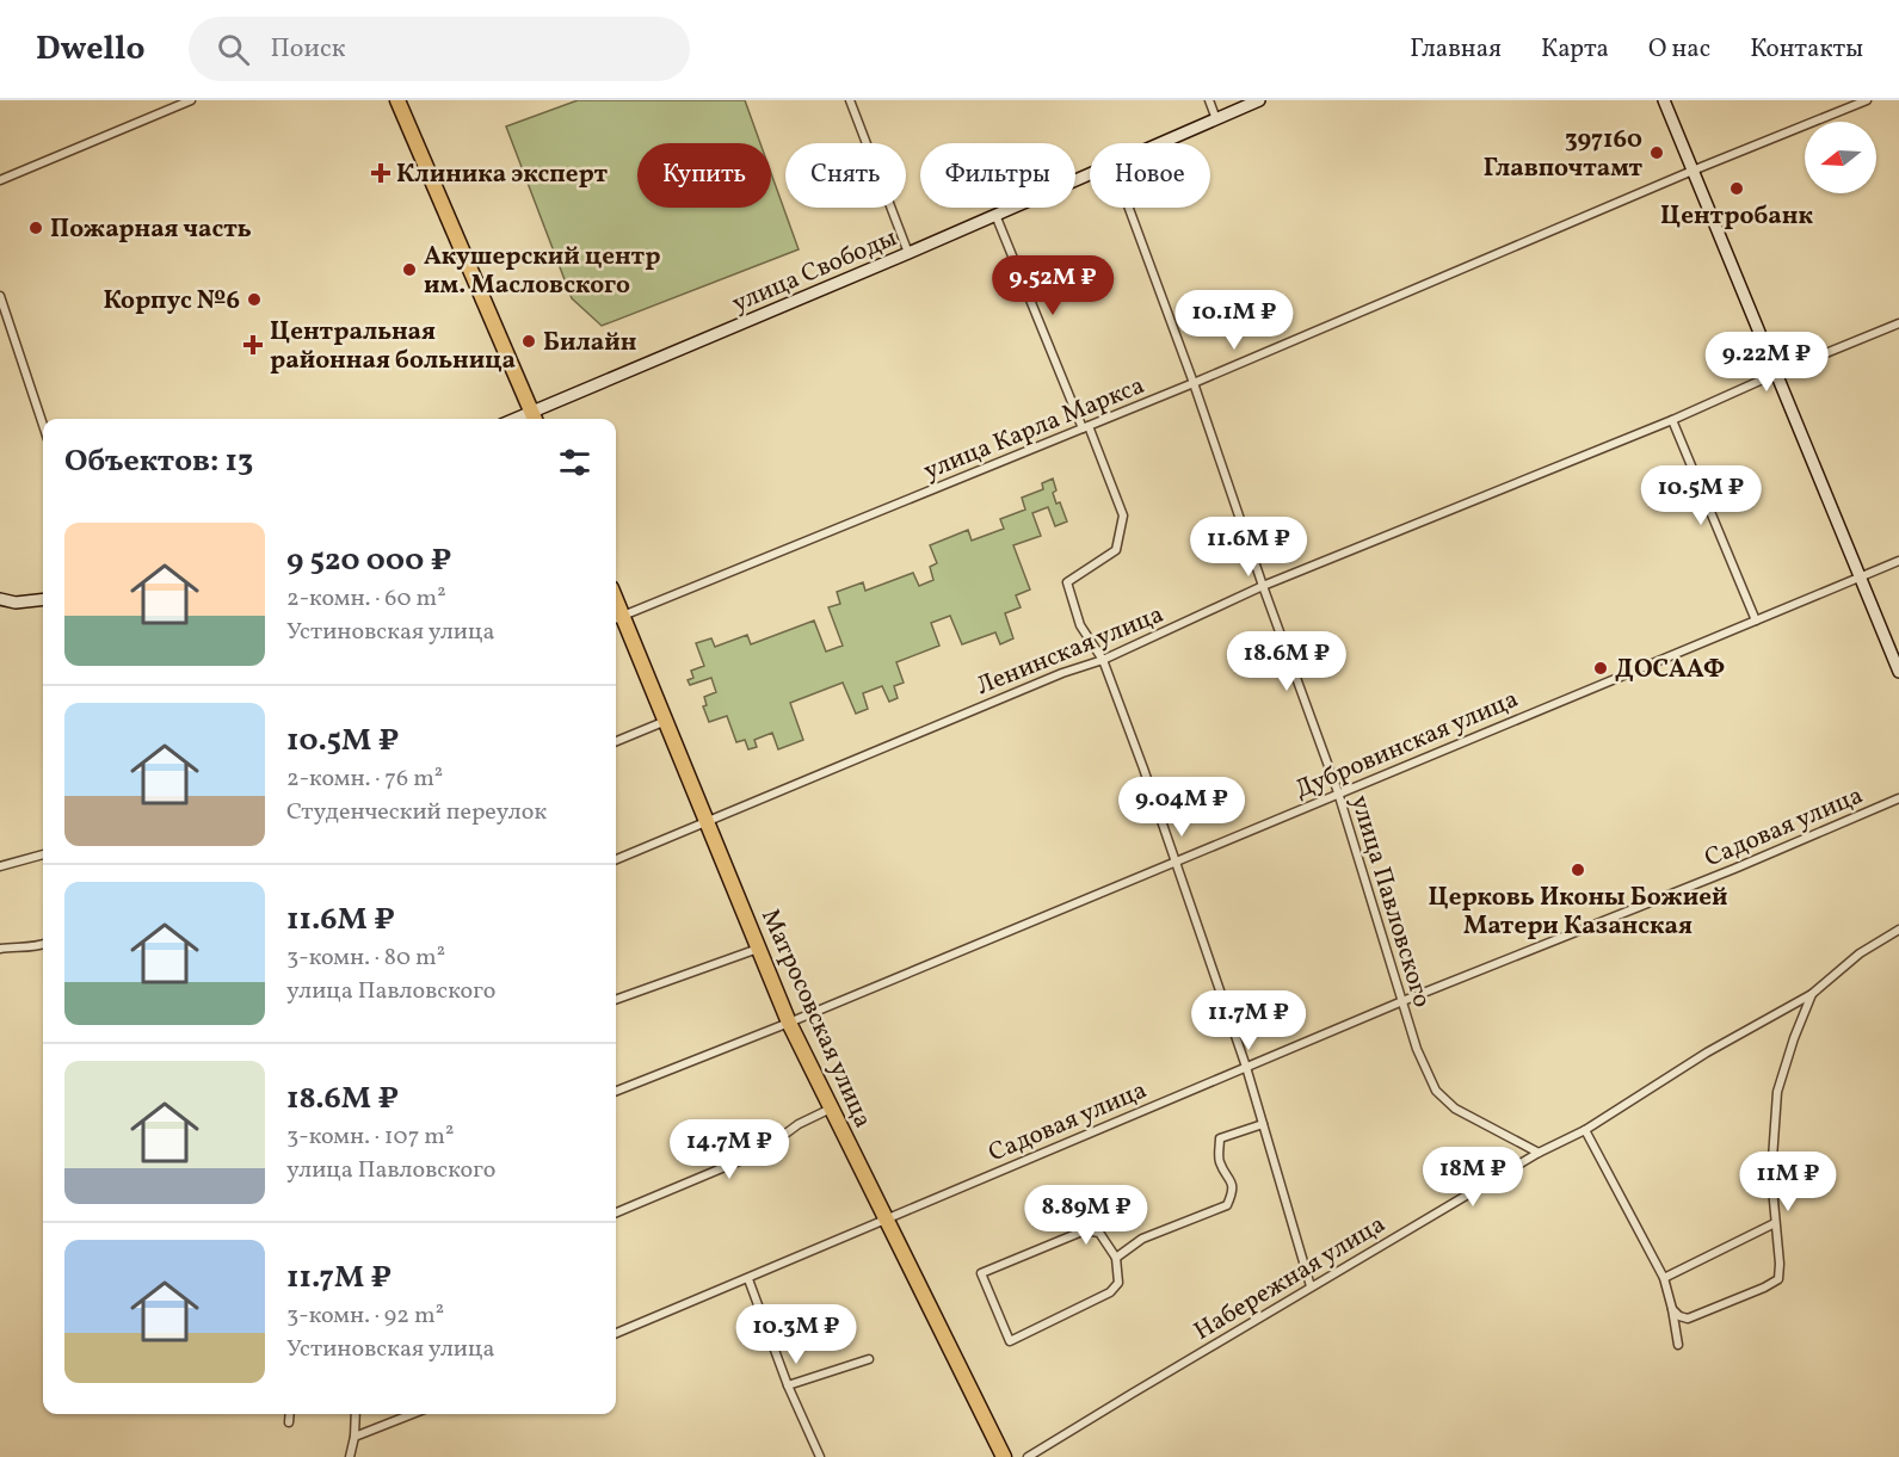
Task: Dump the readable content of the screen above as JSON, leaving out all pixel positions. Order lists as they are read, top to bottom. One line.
{"streets":{"highway":["Матросовская улица"],"main road":["улица Свободы"],"street":["улица Карла Маркса","Ленинская улица","Дубровинская улица","Садовая улица","улица Павловского","Набережная улица"]},"crossings":[["улица Карла Маркса","улица Павловского"],["улица Карла Маркса","Матросовская улица"],["Ленинская улица","улица Павловского"],["Ленинская улица","Матросовская улица"],["Дубровинская улица","улица Павловского"],["Дубровинская улица","Матросовская улица"],["Садовая улица","улица Павловского"],["Садовая улица","Матросовская улица"],["улица Павловского","Набережная улица"]],"places":{"other":["397160 Главпочтамт","Центробанк","Пожарная часть","Акушерский центр им. Масловского","Корпус №6","Билайн","ДОСААФ","Церковь Иконы Божией Матери Казанская"],"health":["Клиника эксперт","Центральная районная больница"]},"north":"left","page":{"header":"Dwello","search":"Поиск","nav":["Главная","Карта","О нас","Контакты"],"chip":["Купить","Снять","Фильтры","Новое"],"price":["9.52M ₽","10.1M ₽","9.22M ₽","10.5M ₽","11.6M ₽","18.6M ₽","9.04M ₽","11.7M ₽","14.7M ₽","18M ₽","11M ₽","8.89M ₽","10.3M ₽"],"heading":"Объектов: 13","list":[{"name":"9 520 000 ₽","note":"2-комн. · 60 m² · Устиновская улица"},{"name":"10.5M ₽","note":"2-комн. · 76 m² · Студенческий переулок"},{"name":"11.6M ₽","note":"3-комн. · 80 m² · улица Павловского"},{"name":"18.6M ₽","note":"3-комн. · 107 m² · улица Павловского"},{"name":"11.7M ₽","note":"3-комн. · 92 m² · Устиновская улица"}]}}
